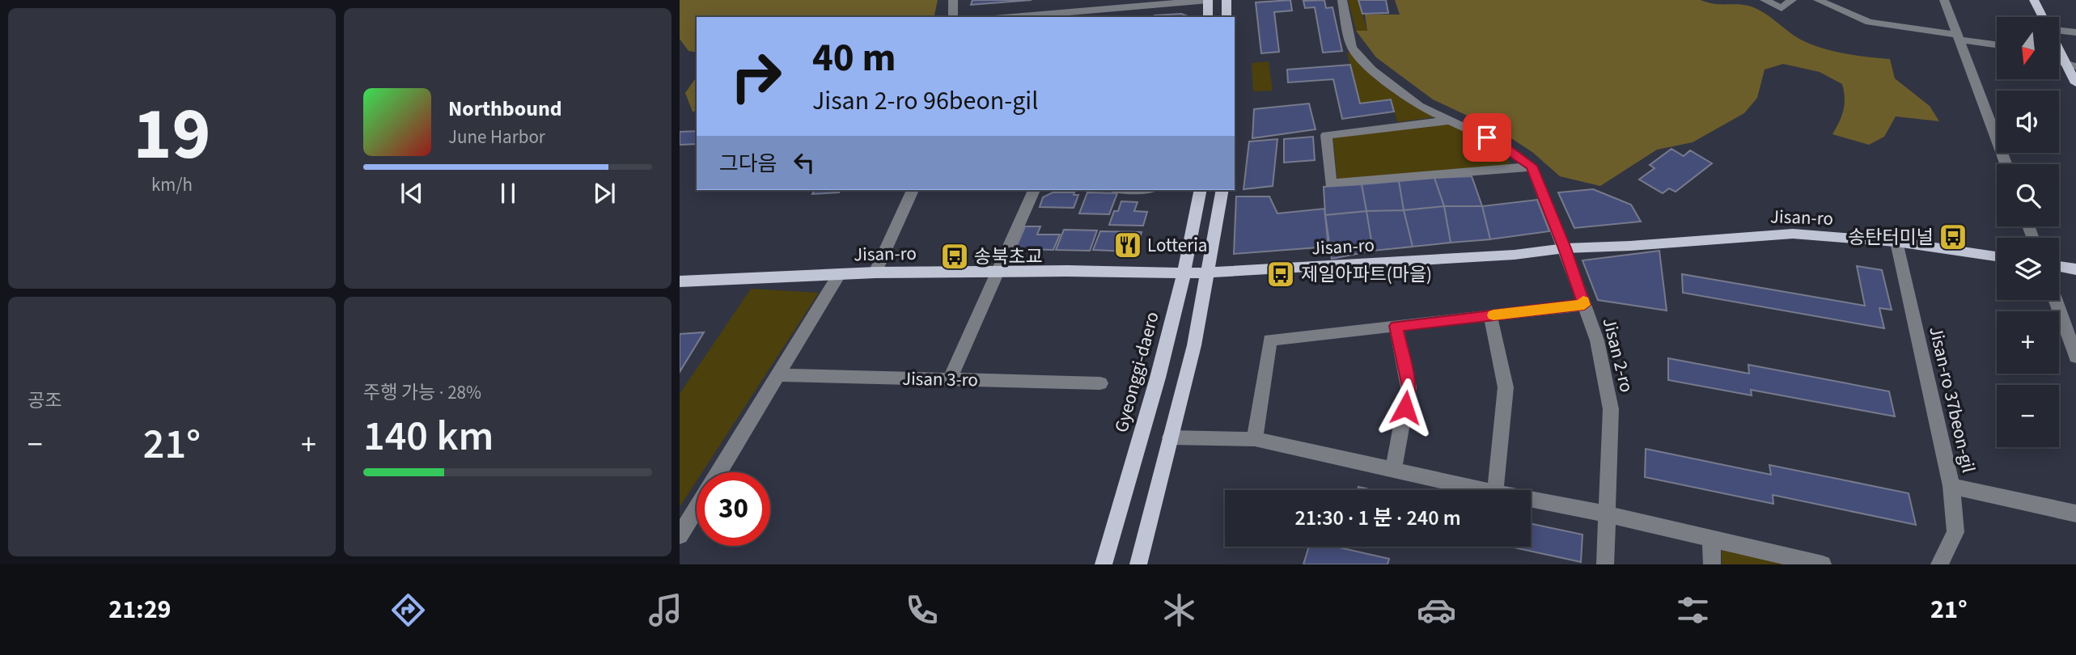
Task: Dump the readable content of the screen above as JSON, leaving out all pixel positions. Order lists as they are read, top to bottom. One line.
{"streets":{"main road":["Jisan-ro","Gyeonggi-daero"],"street":["Jisan 2-ro","Jisan 3-ro","Jisan-ro 37beon-gil"]},"crossings":[["Jisan-ro","Jisan 2-ro"],["Jisan-ro","Gyeonggi-daero"],["Jisan-ro","Jisan-ro 37beon-gil"]],"places":{"bus stop":["송탄터미널","송북초교","제일아파트(마을)"],"restaurant":["Lotteria"]},"north":"bottom","page":{"tile":[["19","km/h"],"공조",["주행 가능 · 28%","140 km"]],"map_buttons":["+","−"],"turn":["40 m","Jisan 2-ro 96beon-gil"],"song":["Northbound","June Harbor"],"then":"그다음","heat":["−","21°","+"],"limit":"30","trip":"21:30 · 1 분 · 240 m","tabs":["21:29","21°"]}}
